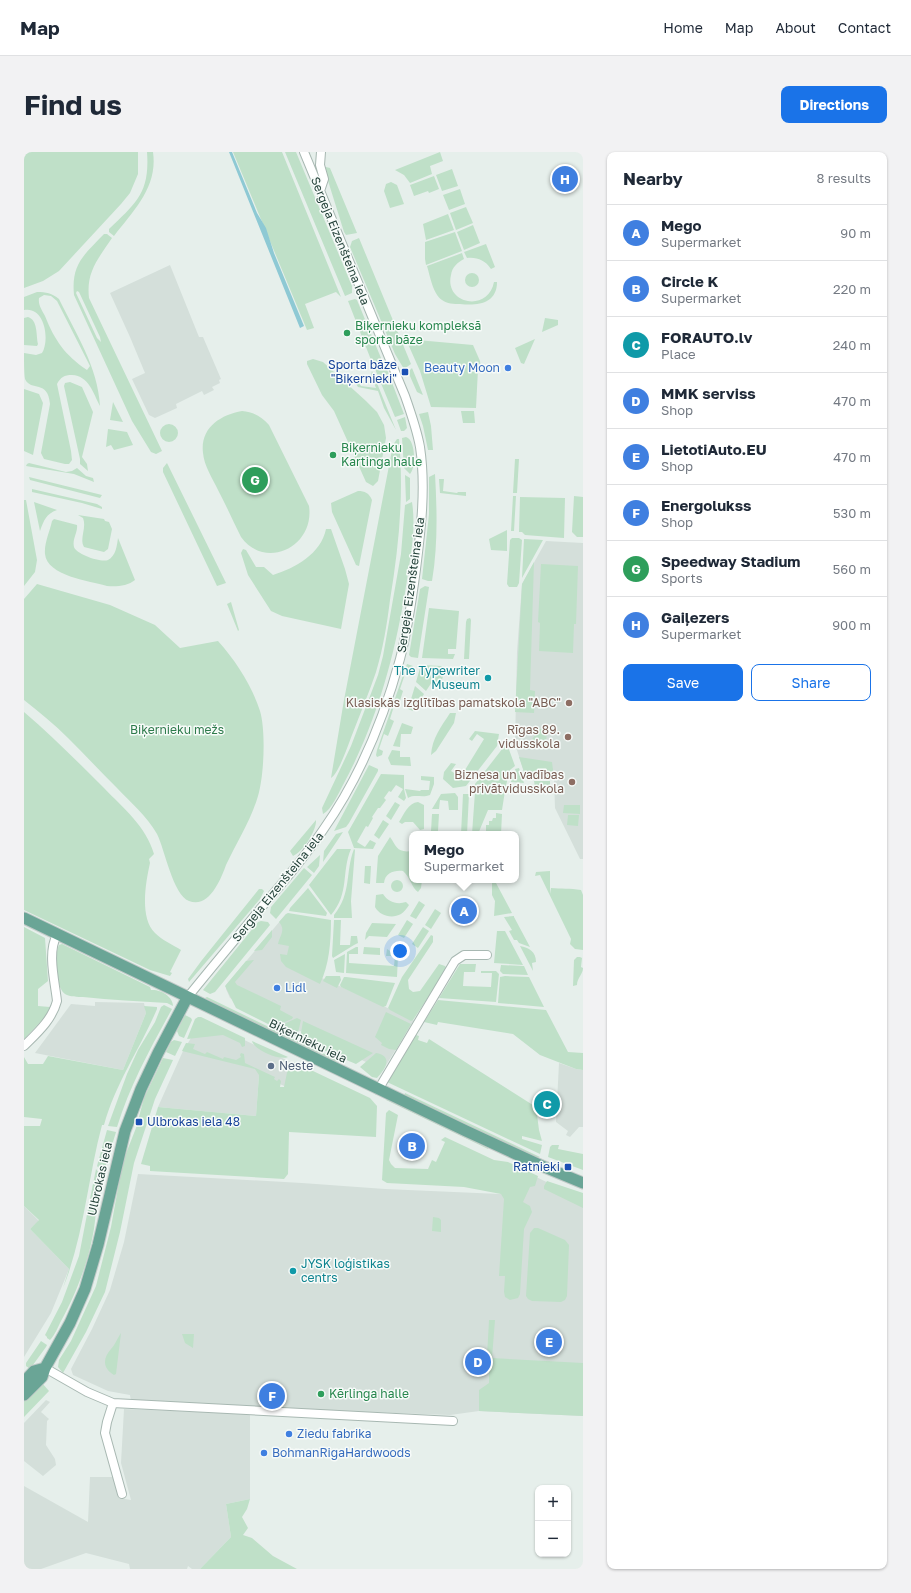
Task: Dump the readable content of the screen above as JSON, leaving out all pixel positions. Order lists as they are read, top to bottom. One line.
{"streets":{"main road":["Biķernieku iela","Ulbrokas iela"],"street":["Sergeja Eizenšteina iela"]},"crossings":[["Sergeja Eizenšteina iela","Biķernieku iela"],["Sergeja Eizenšteina iela","Ulbrokas iela"],["Biķernieku iela","Ulbrokas iela"]],"parks":["Biķernieku mežs"],"places":{"other":["Biķernieku kompleksā sporta bāze","Beauty Moon","Biķernieku Kartinga halle","The Typewriter Museum","Klasiskās izglītības pamatskola \"ABC\"","Rīgas 89. vidusskola","Biznesa un vadības privātvidusskola","Lidl","Neste","JYSK loģistikas centrs","Kērlinga halle","Ziedu fabrika","BohmanRigaHardwoods"],"transit":["Sporta bāze \"Biķernieki\"","Ulbrokas iela 48","Ratnieki"]},"page":{"header":"Map","nav":["Home","Map","About","Contact"],"buttons":["Directions",["Save","Share"]],"title":"Find us","heading":["Nearby","8 results"],"pins":["H","G","A","C","B","E","D","F"],"list":[{"mark":"A","name":"Mego","note":"Supermarket","value":"90 m"},{"mark":"B","name":"Circle K","note":"Supermarket","value":"220 m"},{"mark":"C","name":"FORAUTO.lv","note":"Place","value":"240 m"},{"mark":"D","name":"MMK serviss","note":"Shop","value":"470 m"},{"mark":"E","name":"LietotiAuto.EU","note":"Shop","value":"470 m"},{"mark":"F","name":"Energolukss","note":"Shop","value":"530 m"},{"mark":"G","name":"Speedway Stadium","note":"Sports","value":"560 m"},{"mark":"H","name":"Gaiļezers","note":"Supermarket","value":"900 m"}],"popup":["Mego","Supermarket"],"map_buttons":["+","−"]}}
